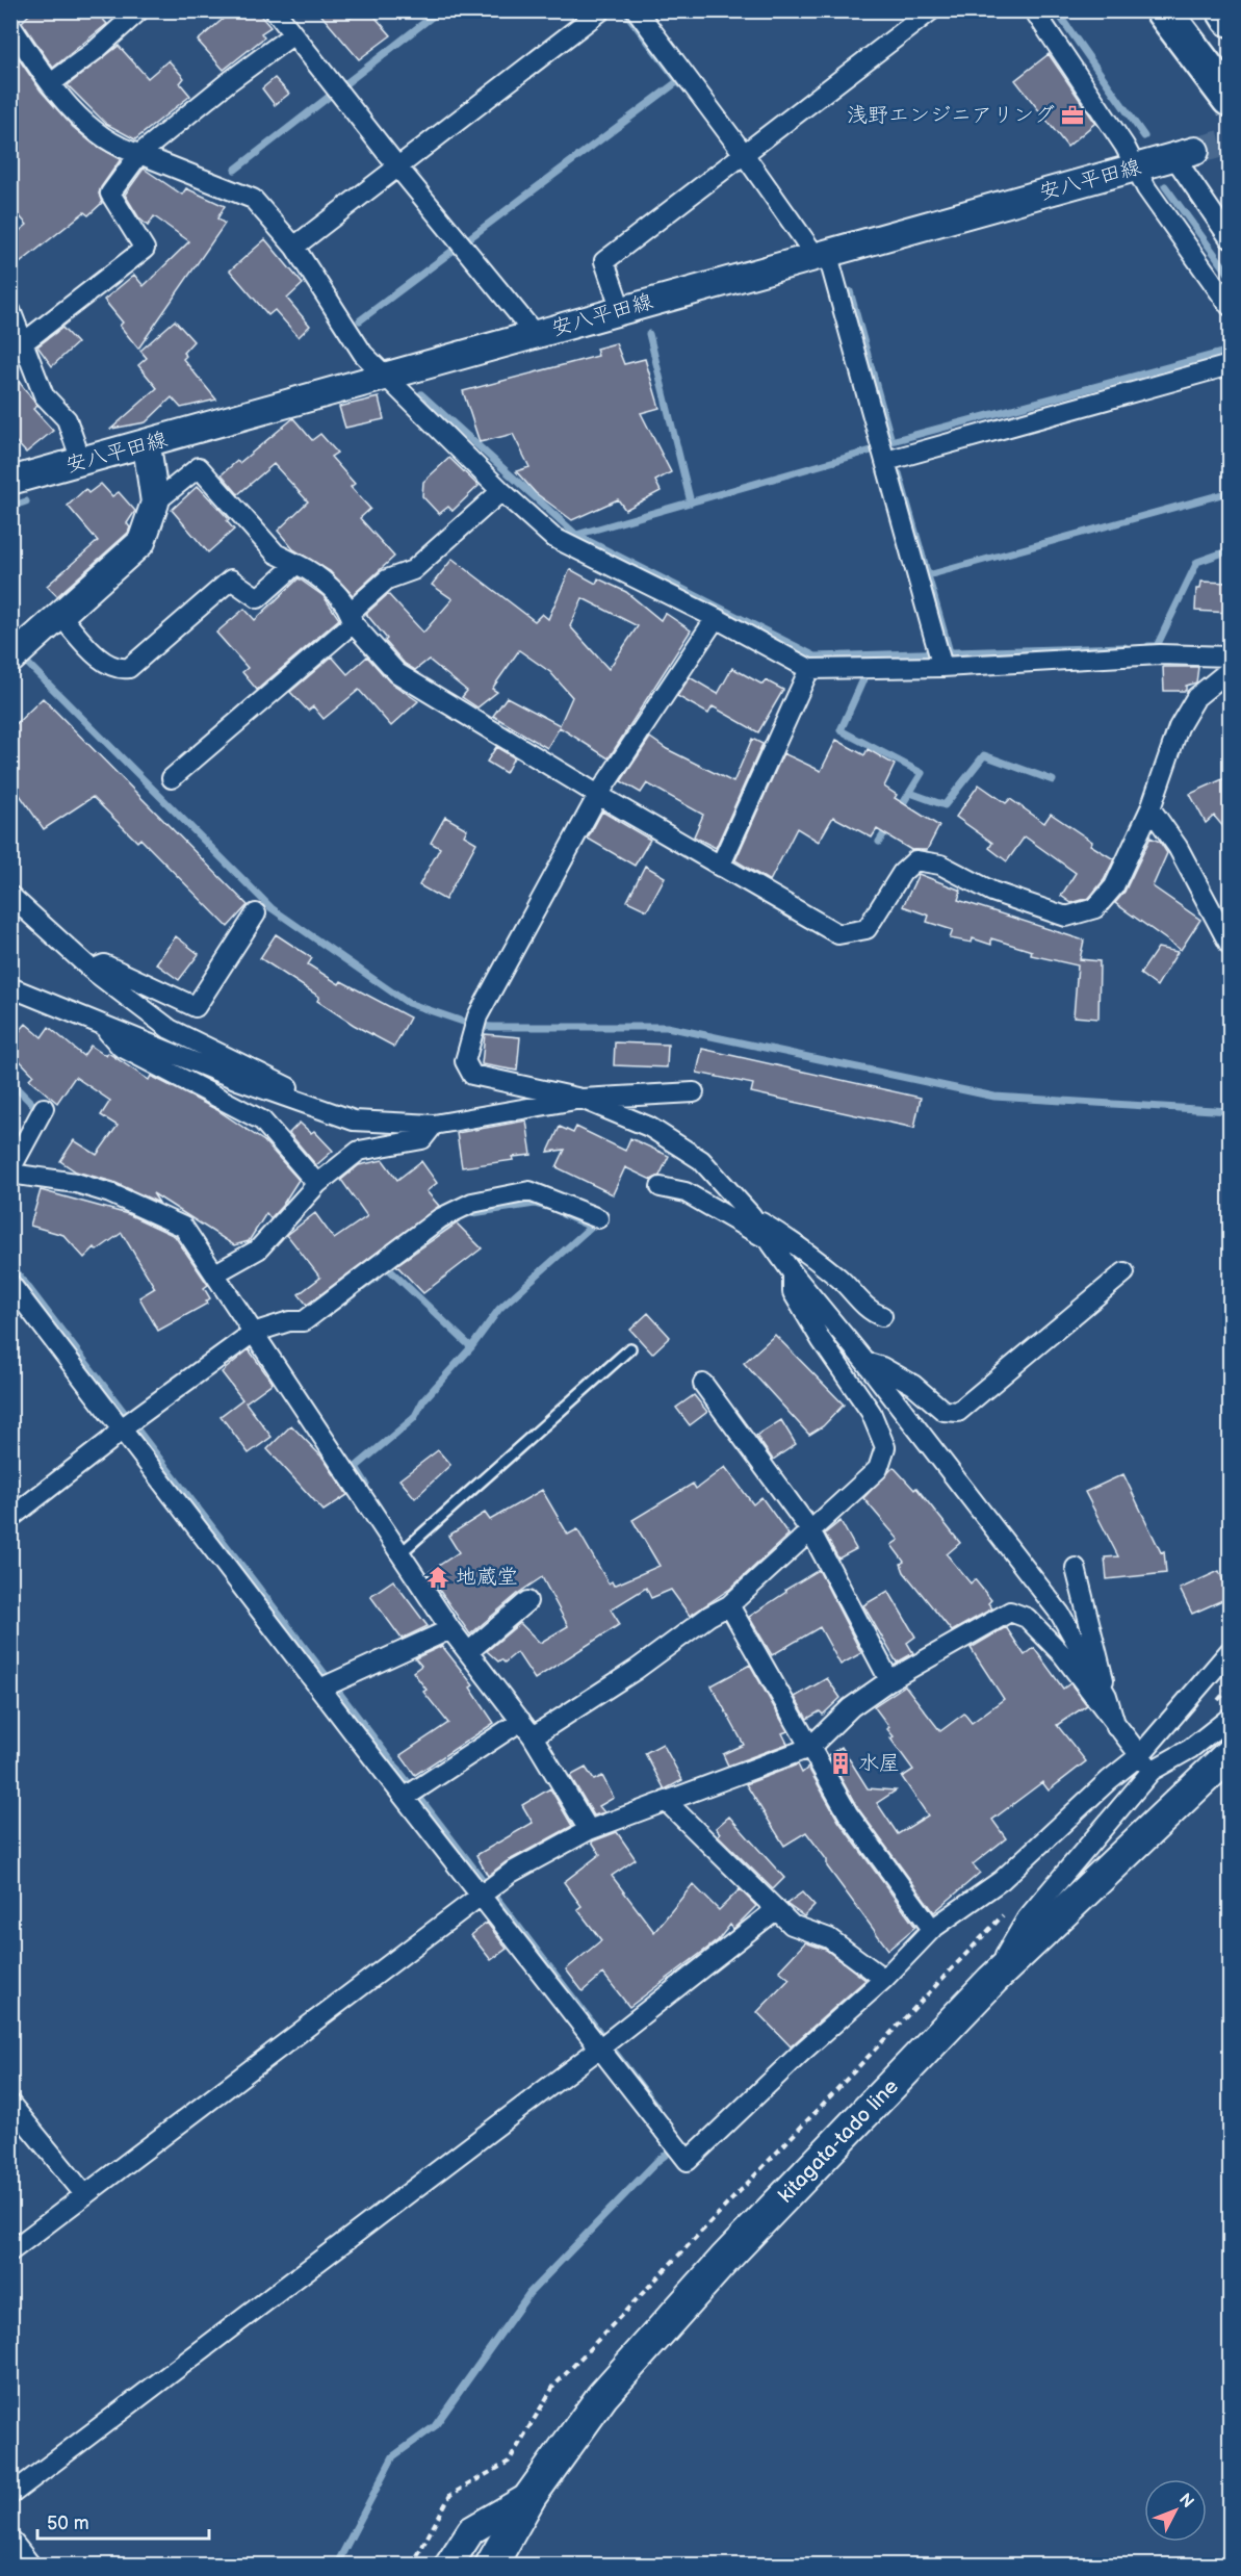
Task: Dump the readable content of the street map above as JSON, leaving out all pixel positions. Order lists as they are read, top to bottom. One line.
{"streets":{"main road":["安八平田線","kitagata-tado line"]},"places":{"office":["浅野エンジニアリング"],"temple":["地蔵堂"],"building":["水屋"]},"scale_bar":"50 m","north":"top right"}
